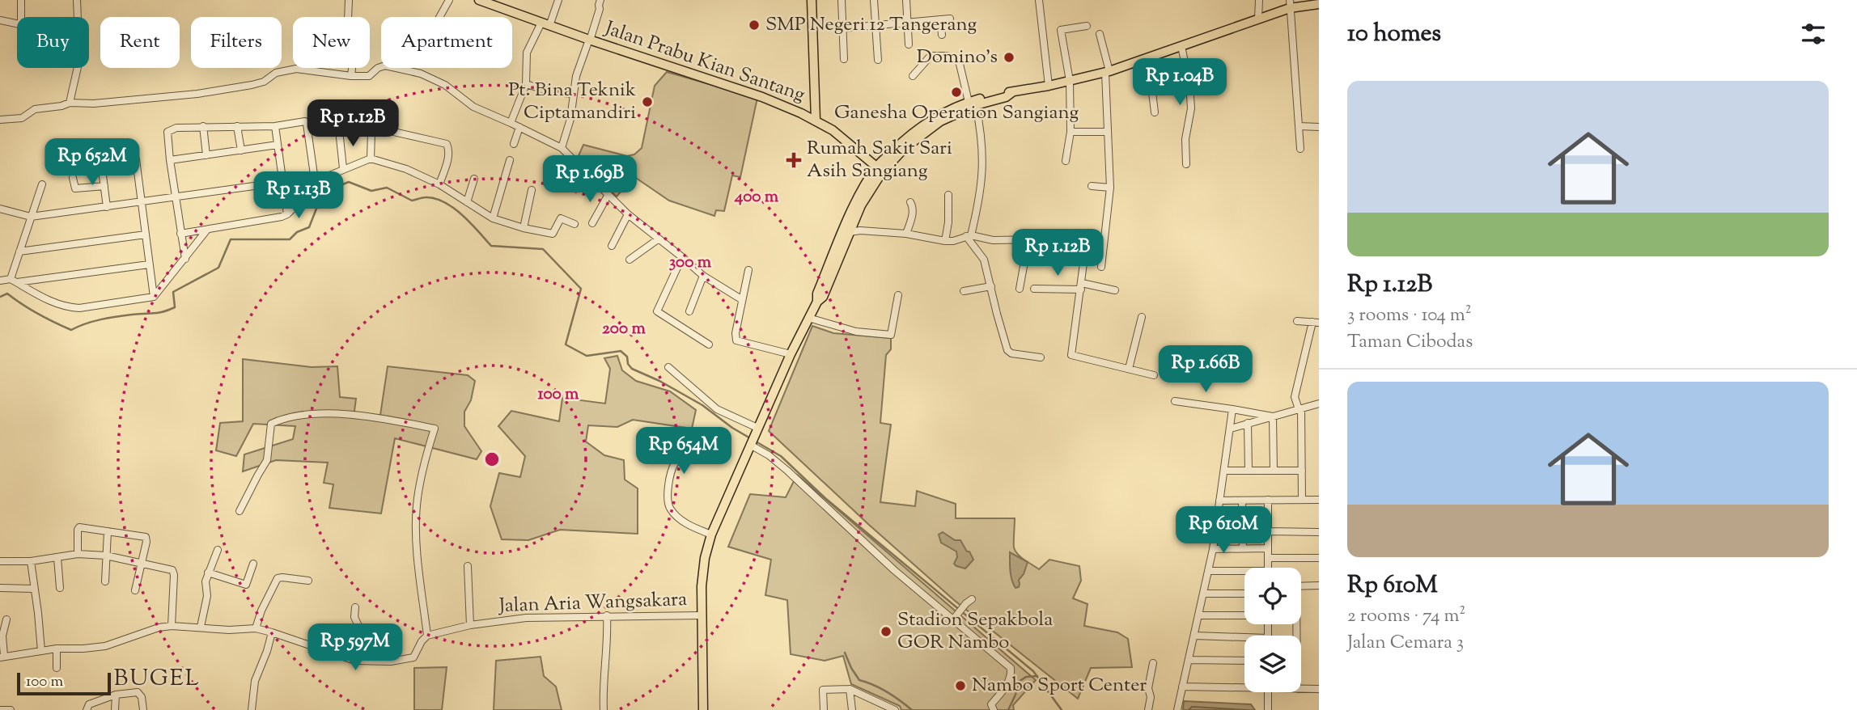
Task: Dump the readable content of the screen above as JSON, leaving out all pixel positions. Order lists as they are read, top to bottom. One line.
{"streets":{"main road":["Jalan Prabu Kian Santang"],"street":["Jalan Aria Wangsakara"]},"districts":["BUGEL"],"places":{"other":["SMP Negeri 12 Tangerang","Domino's","Ganesha Operation Sangiang","Pt. Bina Teknik Ciptamandiri","Stadion Sepakbola GOR Nambo","Nambo Sport Center"],"health":["Rumah Sakit Sari Asih Sangiang"]},"scale_bar":"100 m","page":{"heading":"10 homes","chip":["Buy","Rent","Filters","New","Apartment"],"price":["Rp 1.04B","Rp 1.12B","Rp 652M","Rp 1.69B","Rp 1.13B","Rp 1.12B","Rp 1.66B","Rp 654M","Rp 610M","Rp 597M"],"list":[{"name":"Rp 1.12B","note":"3 rooms · 104 m² · Taman Cibodas"},{"name":"Rp 610M","note":"2 rooms · 74 m² · Jalan Cemara 3"}],"scale":"100 m"},"rings":["400 m","300 m","200 m","100 m"]}
